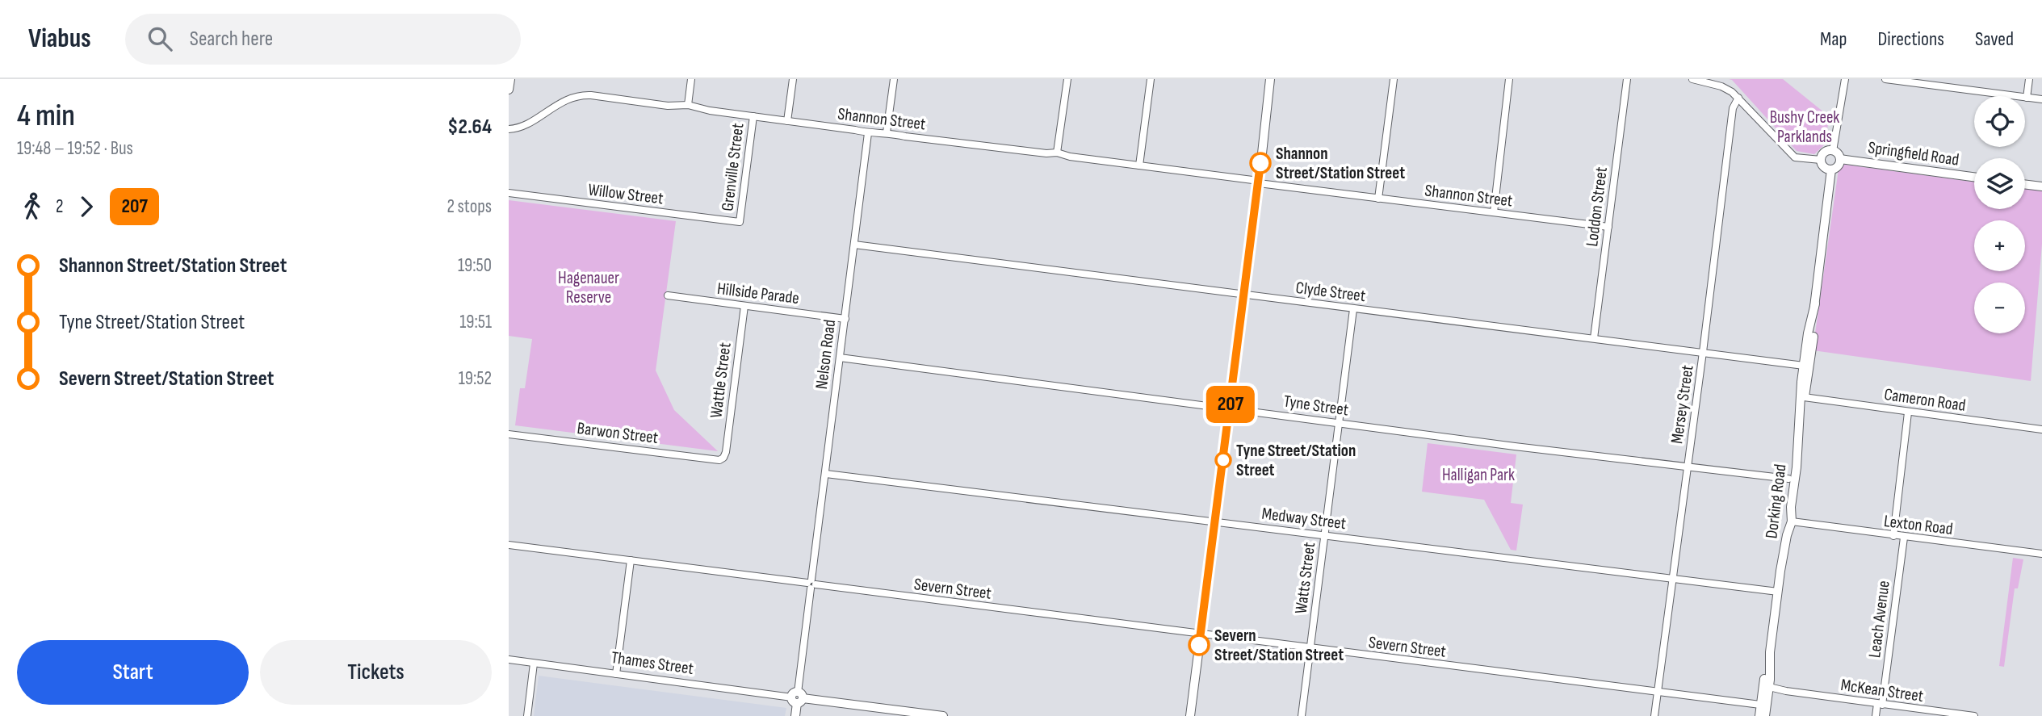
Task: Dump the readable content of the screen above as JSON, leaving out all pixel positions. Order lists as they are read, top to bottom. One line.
{"streets":{"main road":["Springfield Road","Nelson Road","Dorking Road","Thames Street"],"street":["Shannon Street","Grenville Street","Willow Street","Loddon Street","Clyde Street","Hillside Parade","Wattle Street","Cameron Road","Mersey Street","Tyne Street","Barwon Street","Medway Street","Lexton Road","Watts Street","Severn Street","Leach Avenue","McKean Street"]},"crossings":[["Shannon Street","Grenville Street"],["Shannon Street","Loddon Street"],["Shannon Street","Nelson Road"],["Springfield Road","Dorking Road"],["Grenville Street","Willow Street"],["Loddon Street","Clyde Street"],["Clyde Street","Nelson Road"],["Clyde Street","Mersey Street"],["Clyde Street","Dorking Road"],["Clyde Street","Watts Street"],["Hillside Parade","Nelson Road"],["Hillside Parade","Wattle Street"],["Nelson Road","Tyne Street"],["Nelson Road","Medway Street"],["Nelson Road","Severn Street"],["Nelson Road","Thames Street"],["Wattle Street","Barwon Street"],["Cameron Road","Dorking Road"],["Mersey Street","Tyne Street"],["Mersey Street","Medway Street"],["Mersey Street","Severn Street"],["Tyne Street","Dorking Road"],["Tyne Street","Watts Street"],["Dorking Road","Medway Street"],["Dorking Road","Lexton Road"],["Dorking Road","Severn Street"],["Dorking Road","McKean Street"],["Medway Street","Watts Street"],["Lexton Road","Leach Avenue"],["Watts Street","Severn Street"],["Leach Avenue","McKean Street"]],"parks":["Bushy Creek Parklands","Hagenauer Reserve","Halligan Park"],"places":["Shannon Street/Station Street","Tyne Street/Station Street","Severn Street/Station Street"],"lines":["bus line 207"],"page":{"header":"Viabus","search":"Search here","nav":["Map","Directions","Saved"],"heading":["4 min","19:48 – 19:52 · Bus","$2.64"],"on_map":"207","map_buttons":["+","−"],"legs":["2","207","2 stops"],"list":[{"name":"Shannon Street/Station Street","value":"19:50"},{"name":"Tyne Street/Station Street","value":"19:51"},{"name":"Severn Street/Station Street","value":"19:52"}],"buttons":["Start","Tickets"]}}
